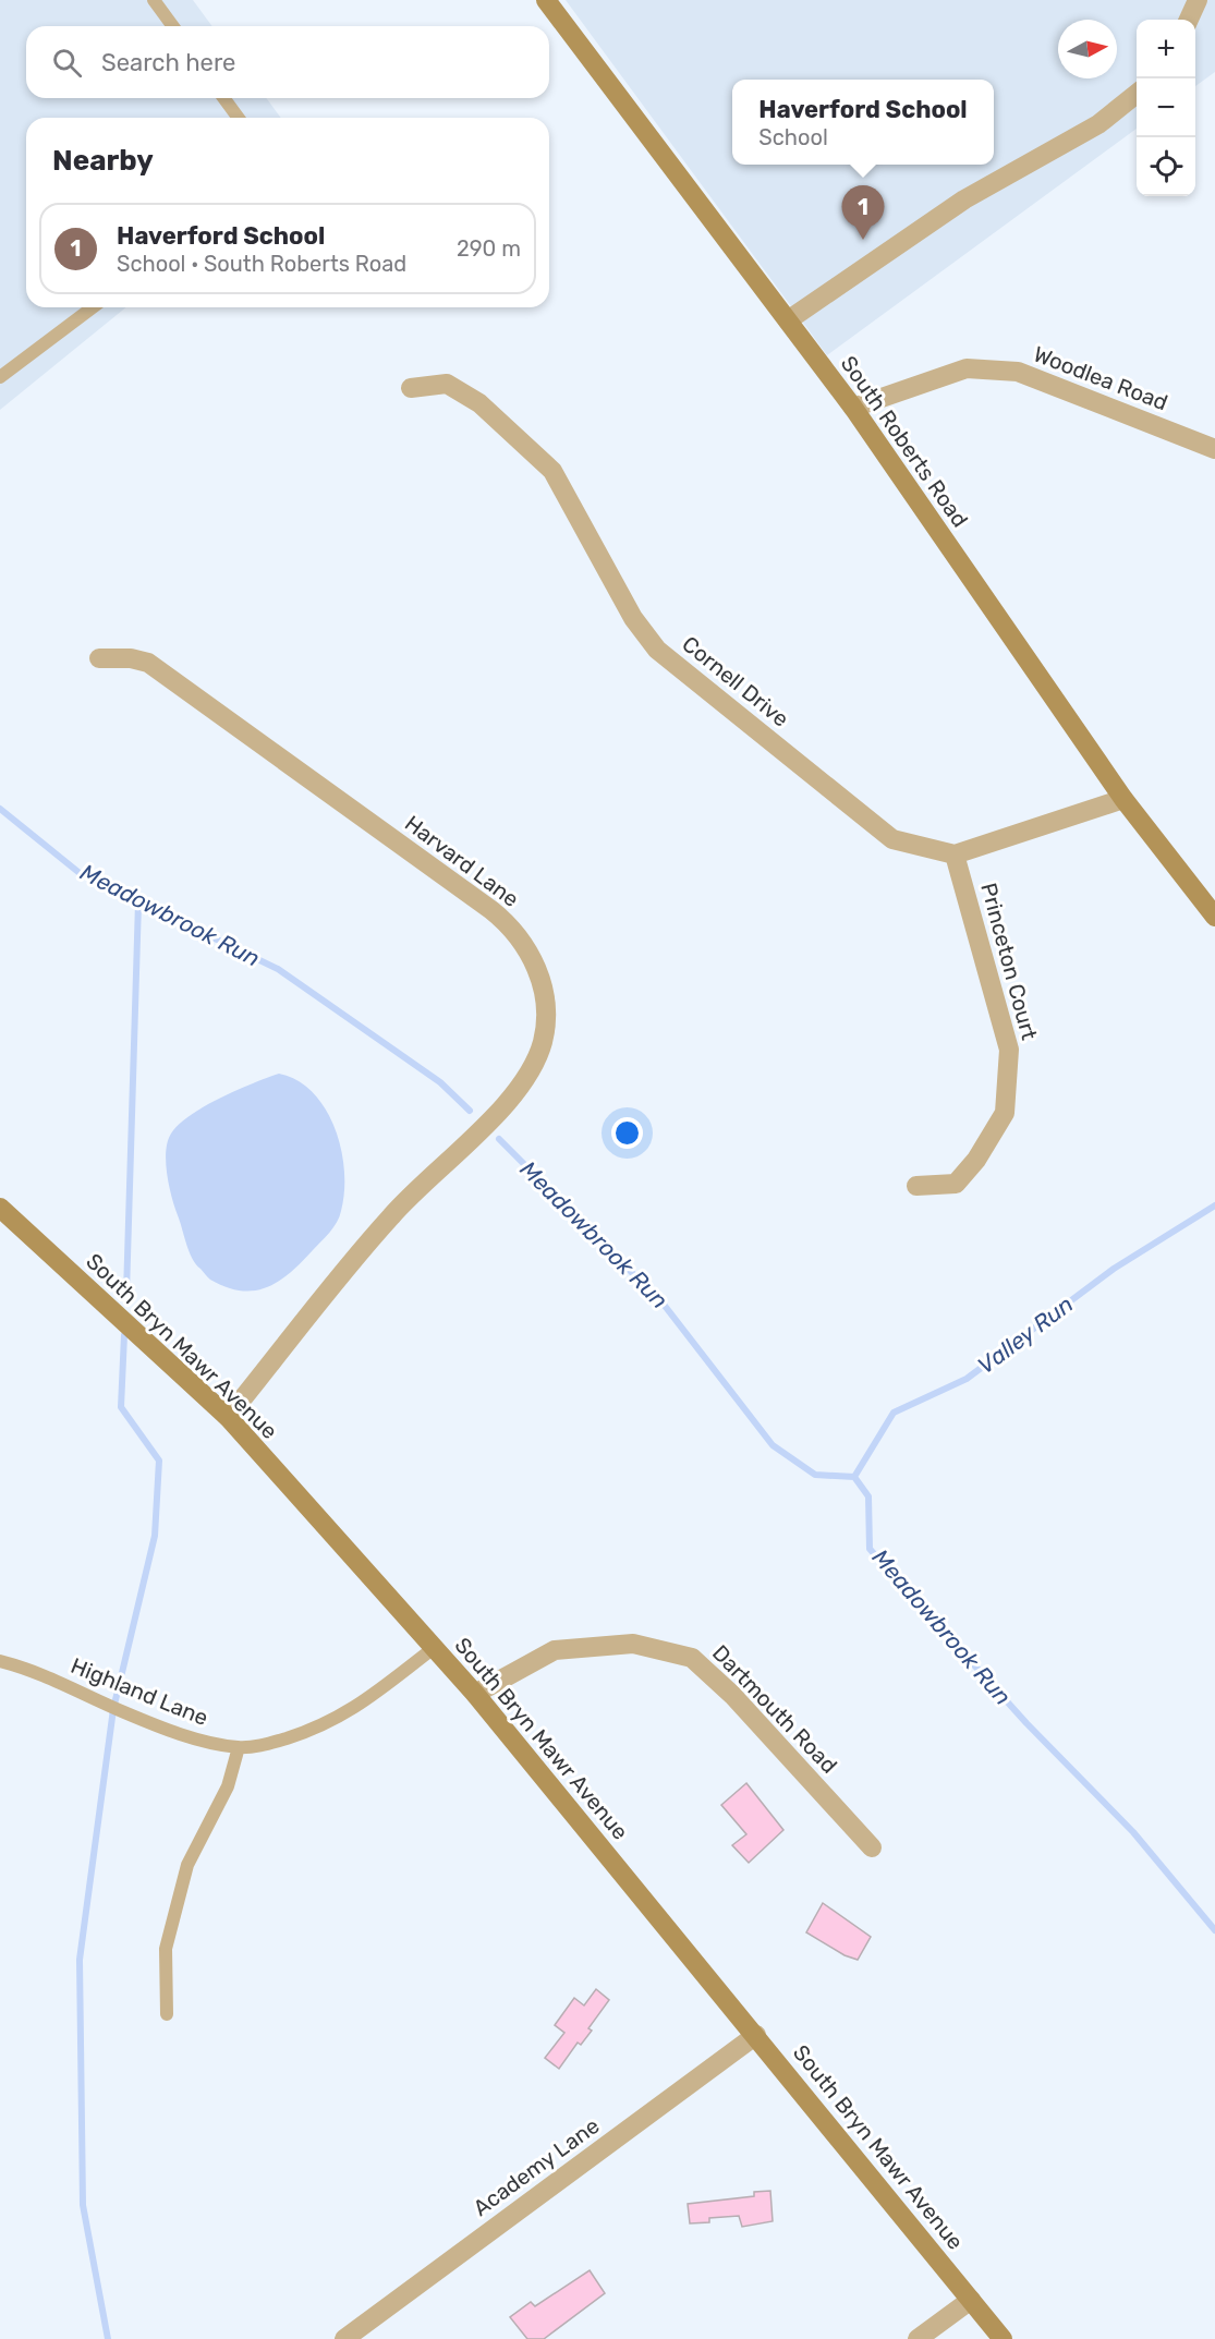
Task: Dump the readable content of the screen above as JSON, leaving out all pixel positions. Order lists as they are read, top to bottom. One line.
{"streets":{"main road":["South Roberts Road","South Bryn Mawr Avenue"],"street":["Woodlea Road","Cornell Drive","Harvard Lane","Princeton Court","Dartmouth Road","Academy Lane"],"lane":["Highland Lane"]},"crossings":[["Woodlea Road","South Roberts Road"],["Cornell Drive","Princeton Court"],["Harvard Lane","South Bryn Mawr Avenue"],["South Bryn Mawr Avenue","Highland Lane"],["South Bryn Mawr Avenue","Dartmouth Road"],["South Bryn Mawr Avenue","Academy Lane"]],"water":["Meadowbrook Run","Valley Run"],"north":"right","page":{"map_buttons":["+","−"],"search":"Search here","popup":["Haverford School","School"],"heading":"Nearby","pins":"1","list":[{"mark":"1","name":"Haverford School","note":"School · South Roberts Road","value":"290 m"}]}}
